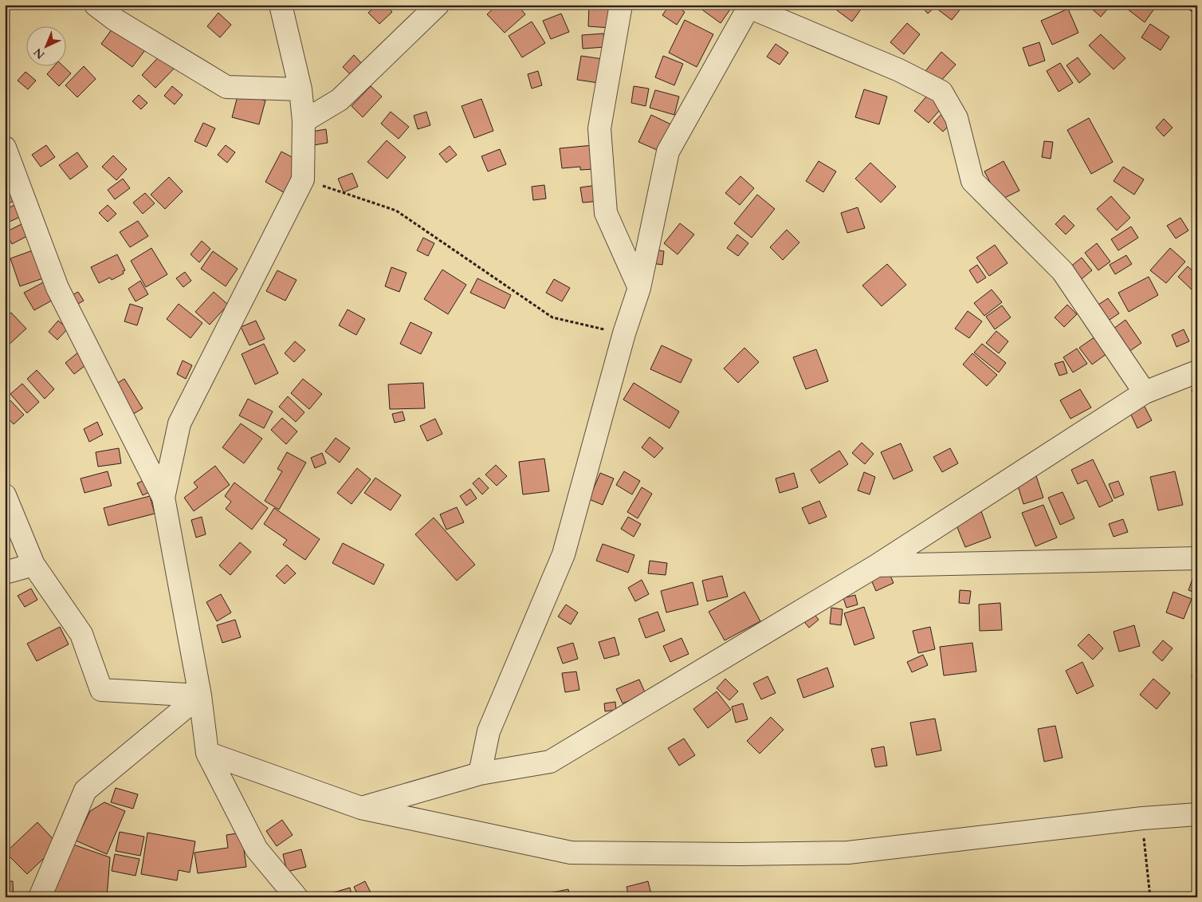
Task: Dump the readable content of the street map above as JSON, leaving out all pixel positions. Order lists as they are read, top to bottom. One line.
{"north":"bottom left"}
